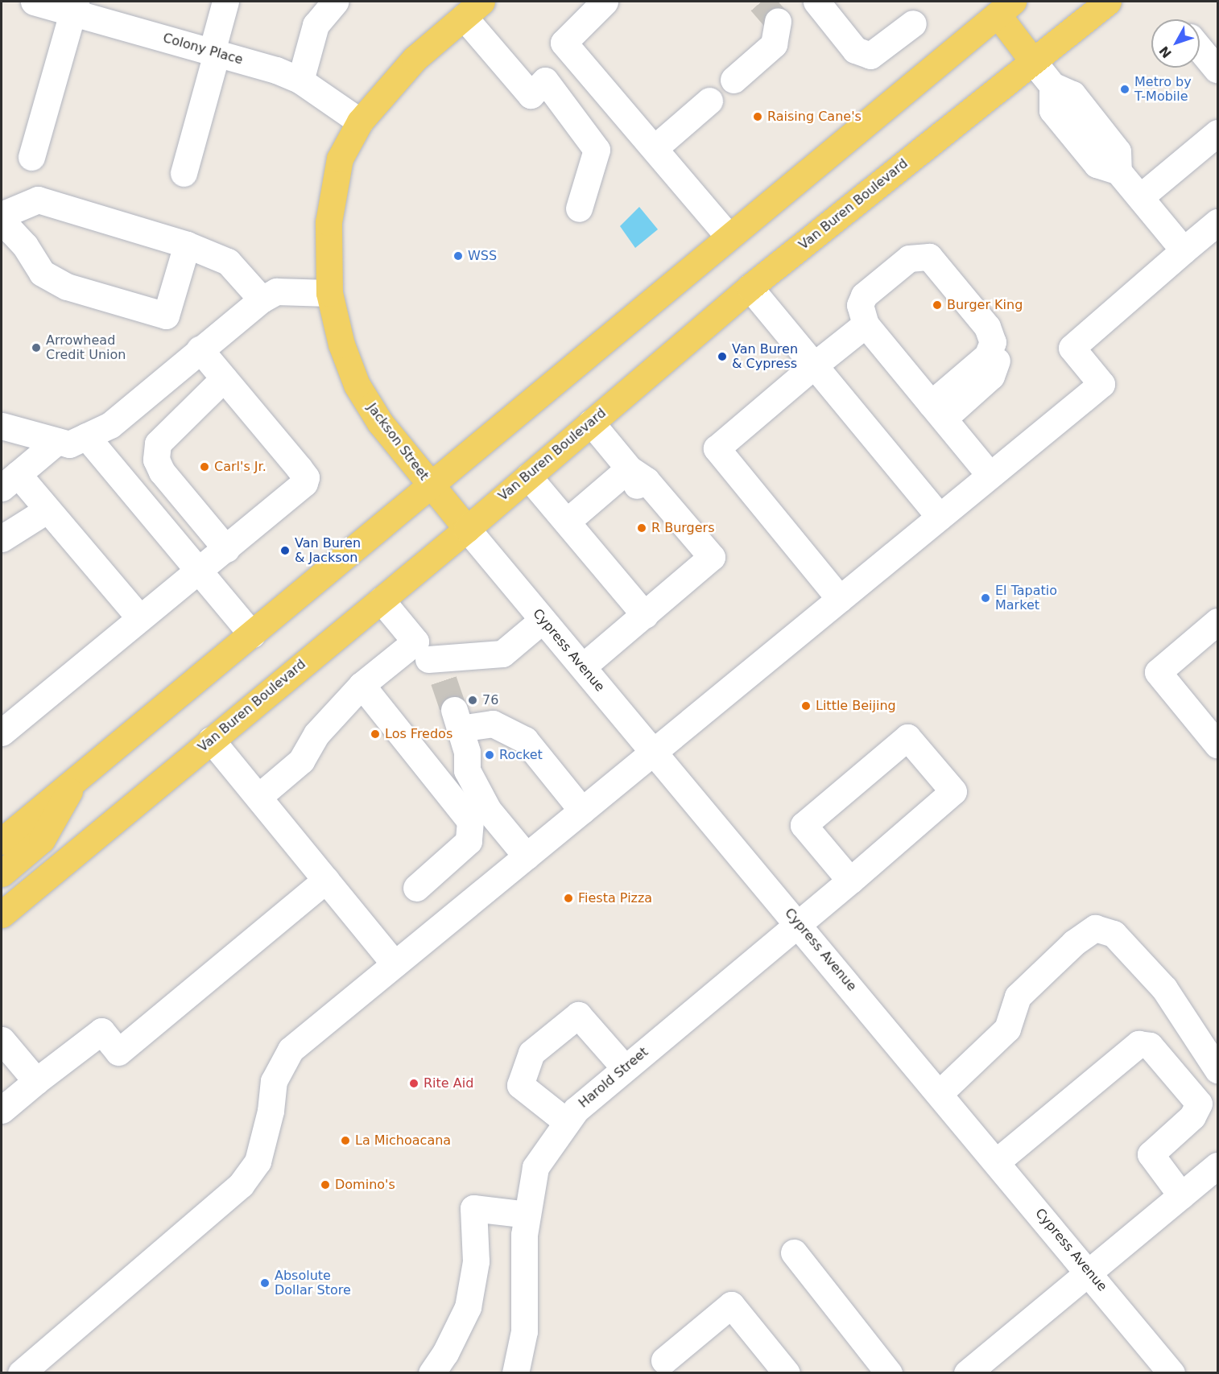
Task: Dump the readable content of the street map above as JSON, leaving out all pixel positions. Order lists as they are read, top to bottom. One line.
{"streets":{"main road":["Van Buren Boulevard","Jackson Street"],"street":["Colony Place","Cypress Avenue","Harold Street"]},"crossings":[["Colony Place","Jackson Street"],["Van Buren Boulevard","Jackson Street"],["Van Buren Boulevard","Cypress Avenue"],["Jackson Street","Cypress Avenue"],["Cypress Avenue","Harold Street"]],"places":["Metro by T-Mobile","Raising Cane's","WSS","Burger King","Arrowhead Credit Union","Van Buren & Cypress","Carl's Jr.","R Burgers","Van Buren & Jackson","El Tapatio Market","76","Little Beijing","Los Fredos","Rocket","Fiesta Pizza","Rite Aid","La Michoacana","Domino's","Absolute Dollar Store"],"north":"bottom left"}
